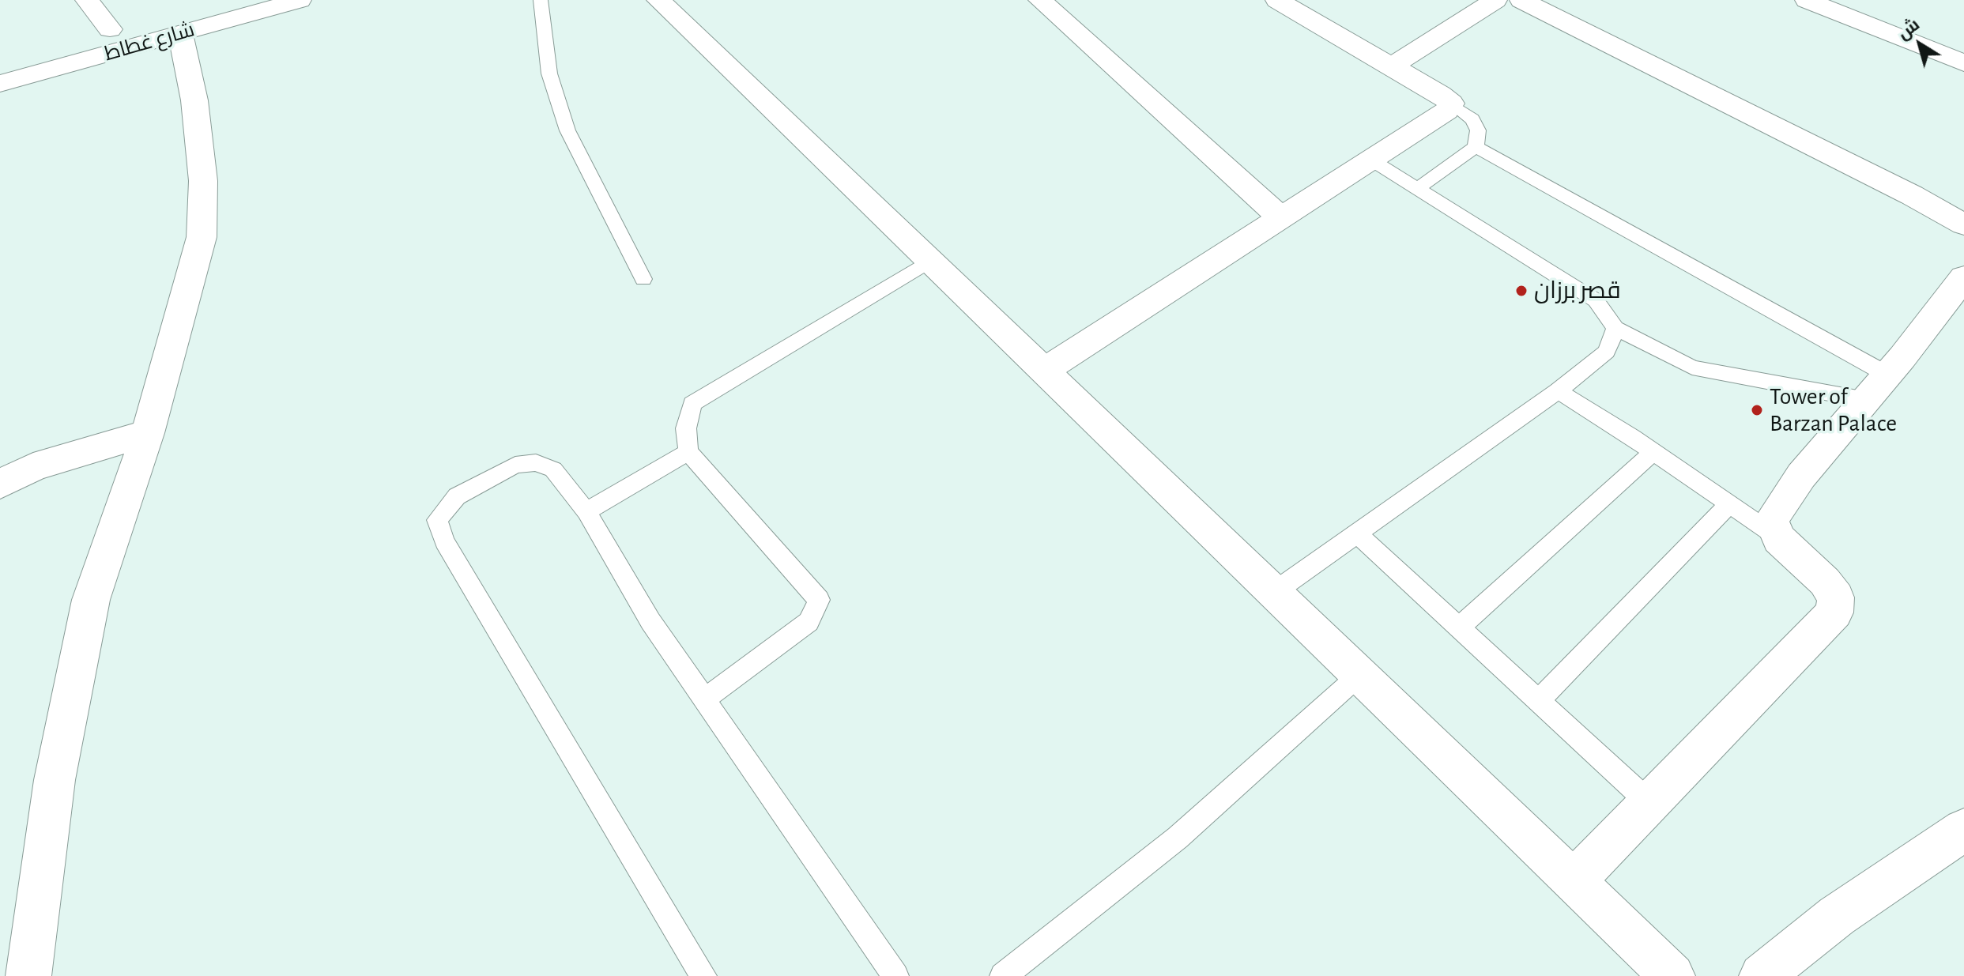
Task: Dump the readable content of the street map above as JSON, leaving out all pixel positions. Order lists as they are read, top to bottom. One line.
{"streets":{"street":["شارع غطاط"]},"places":["قصر برزان","Tower of Barzan Palace"],"north":"top left"}
